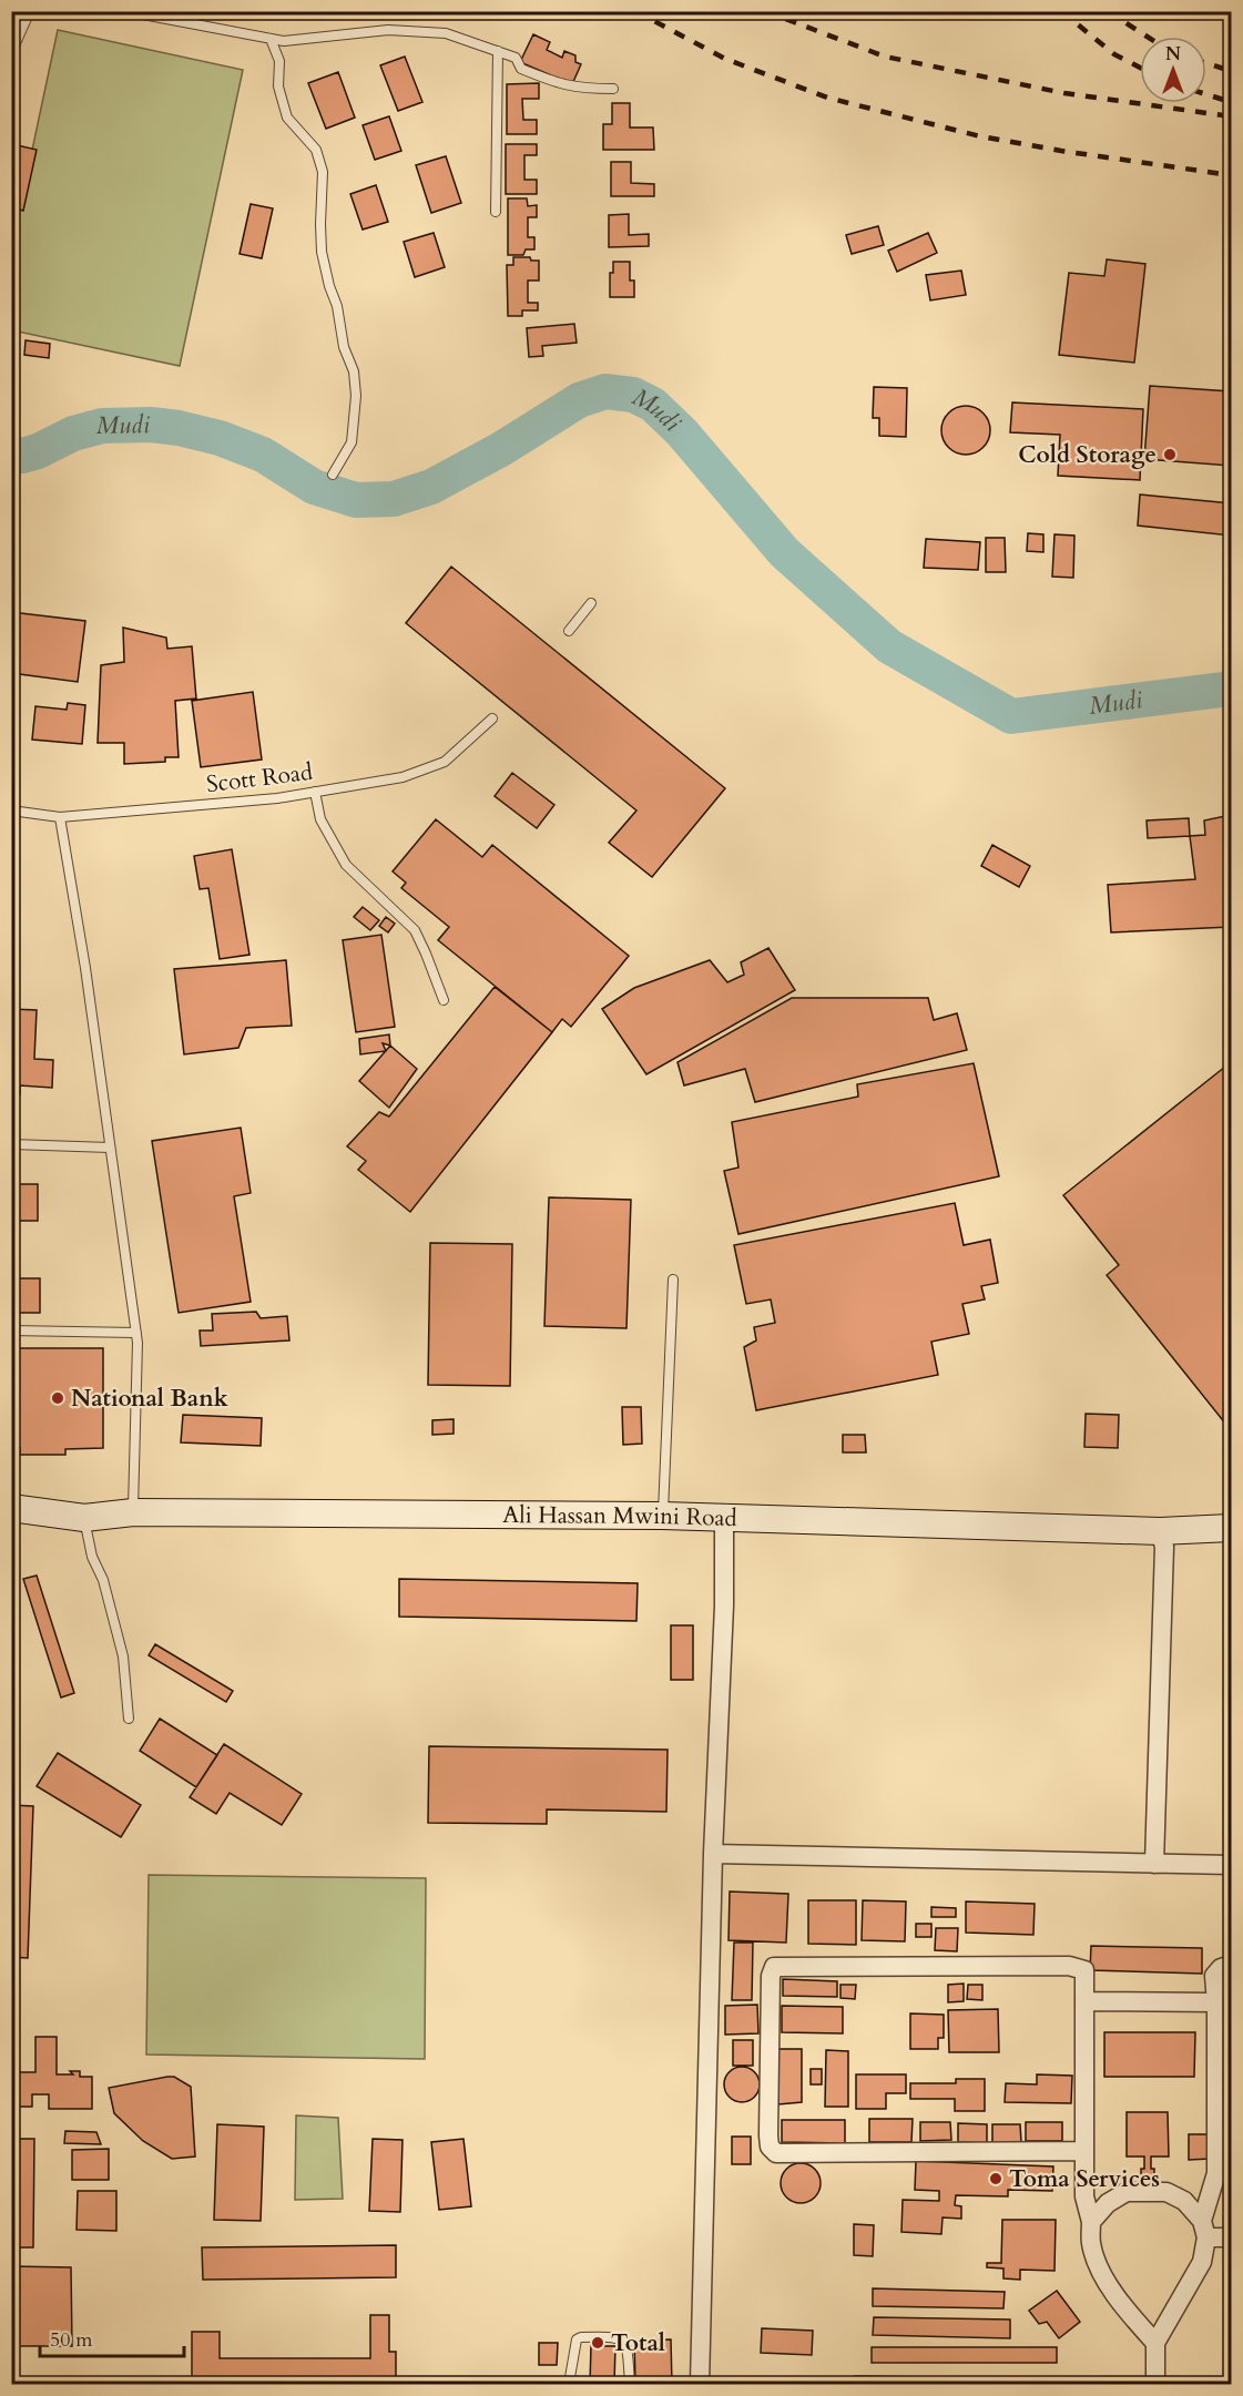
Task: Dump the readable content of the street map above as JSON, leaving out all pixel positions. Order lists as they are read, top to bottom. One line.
{"streets":{"main road":["Ali Hassan Mwini Road"],"lane":["Scott Road"]},"water":["Mudi"],"places":["Cold Storage","National Bank","Toma Services","Total"],"scale_bar":"50 m","north":"top"}
